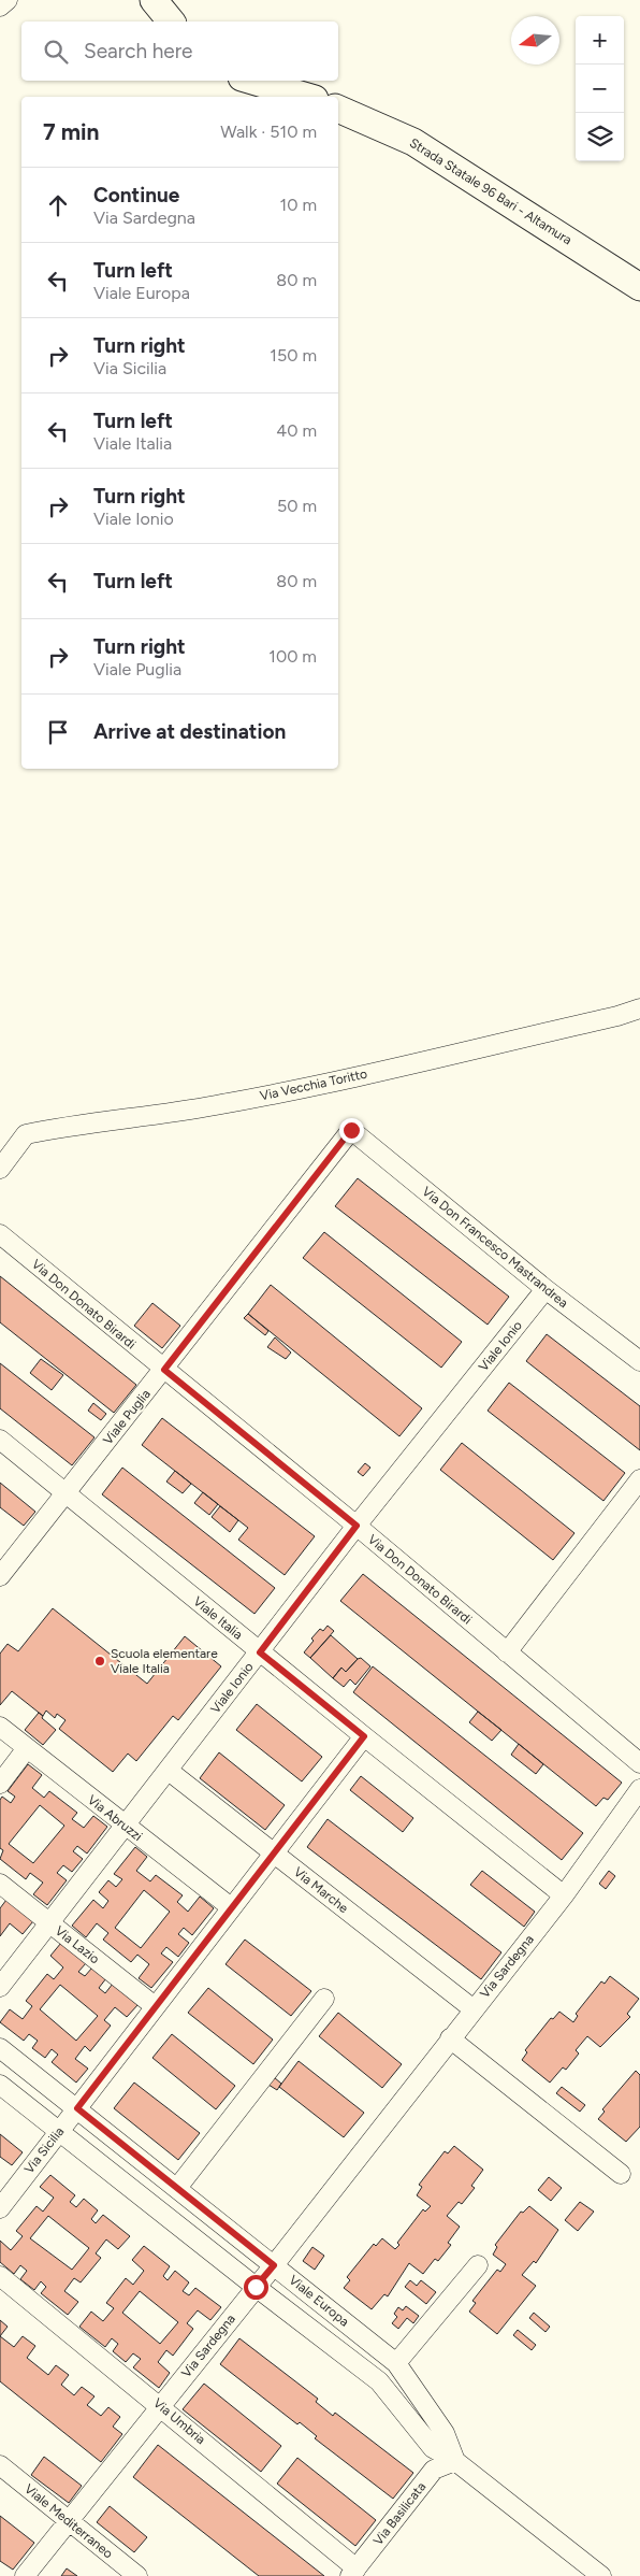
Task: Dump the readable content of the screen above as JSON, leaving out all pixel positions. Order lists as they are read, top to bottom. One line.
{"streets":{"street":["Strada Statale 96 Bari - Altamura","Via Vecchia Toritto","Via Don Francesco Mastrandrea","Via Don Donato Birardi","Viale Ionio","Viale Puglia","Viale Italia","Via Abruzzi","Via Marche","Via Lazio","Via Sardegna","Via Sicilia","Viale Europa","Via Umbria","Via Basilicata","Viale Mediterraneo"]},"crossings":[["Via Don Francesco Mastrandrea","Viale Ionio"],["Via Don Francesco Mastrandrea","Viale Puglia"],["Via Don Donato Birardi","Viale Ionio"],["Via Don Donato Birardi","Viale Puglia"],["Viale Ionio","Viale Italia"],["Viale Ionio","Via Abruzzi"],["Viale Ionio","Via Marche"],["Viale Ionio","Via Lazio"],["Viale Puglia","Viale Italia"],["Viale Italia","Via Sardegna"],["Viale Italia","Via Sicilia"],["Via Abruzzi","Via Sicilia"],["Via Marche","Via Sardegna"],["Via Marche","Via Sicilia"],["Via Lazio","Via Sicilia"],["Via Sardegna","Viale Europa"],["Via Sardegna","Via Umbria"],["Via Sardegna","Viale Mediterraneo"],["Via Sicilia","Viale Europa"],["Viale Europa","Via Basilicata"],["Via Umbria","Via Basilicata"]],"places":["Scuola elementare Viale Italia"],"north":"left","page":{"map_buttons":["+","−"],"search":"Search here","heading":["7 min","Walk · 510 m"],"list":[["Continue","Via Sardegna","10 m"],["Turn left","Viale Europa","80 m"],["Turn right","Via Sicilia","150 m"],["Turn left","Viale Italia","40 m"],["Turn right","Viale Ionio","50 m"],["Turn left","80 m"],["Turn right","Viale Puglia","100 m"],"Arrive at destination"]}}
